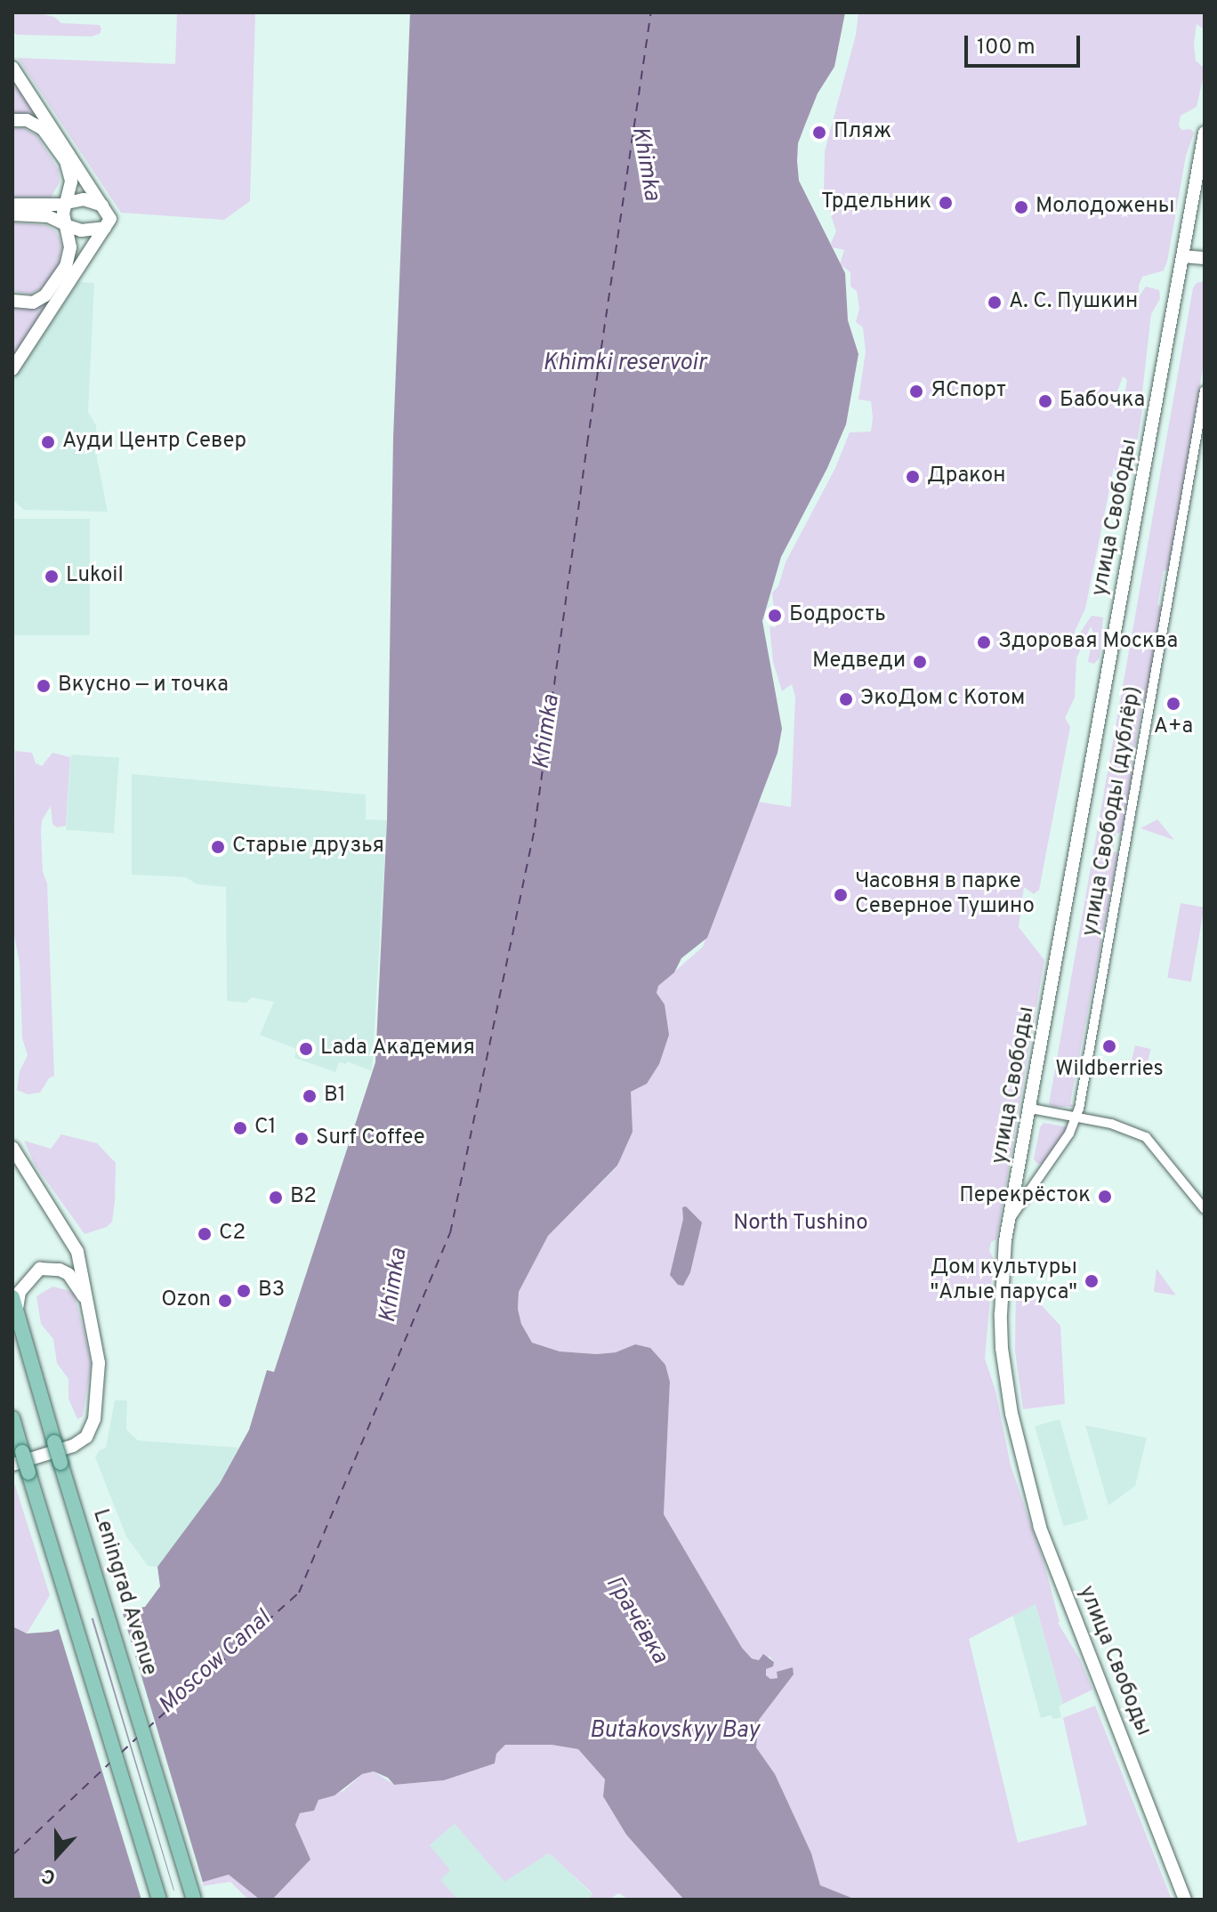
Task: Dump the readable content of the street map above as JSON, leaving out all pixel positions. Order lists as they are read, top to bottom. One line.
{"streets":{"main road":["улица Свободы","Leningrad Avenue"],"street":["улица Свободы (дублёр)"]},"crossings":[["улица Свободы","улица Свободы (дублёр)"]],"water":["Khimka","Khimki reservoir","Грачёвка","Moscow Canal","Butakovskyy Bay"],"parks":["North Tushino"],"places":["Пляж","Трдельник","Молодожены","А. С. Пушкин","ЯСпорт","Бабочка","Ауди Центр Север","Дракон","Lukoil","Бодрость","Здоровая Москва","Медведи","Вкусно — и точка","ЭкоДом с Котом","А+а","Старые друзья","Часовня в парке Северное Тушино","Wildberries","Lada Академия","B1","C1","Surf Coffee","Перекрёсток","B2","C2","Дом культуры \"Алые паруса\"","B3","Ozon"],"scale_bar":"100 m","north":"bottom"}
